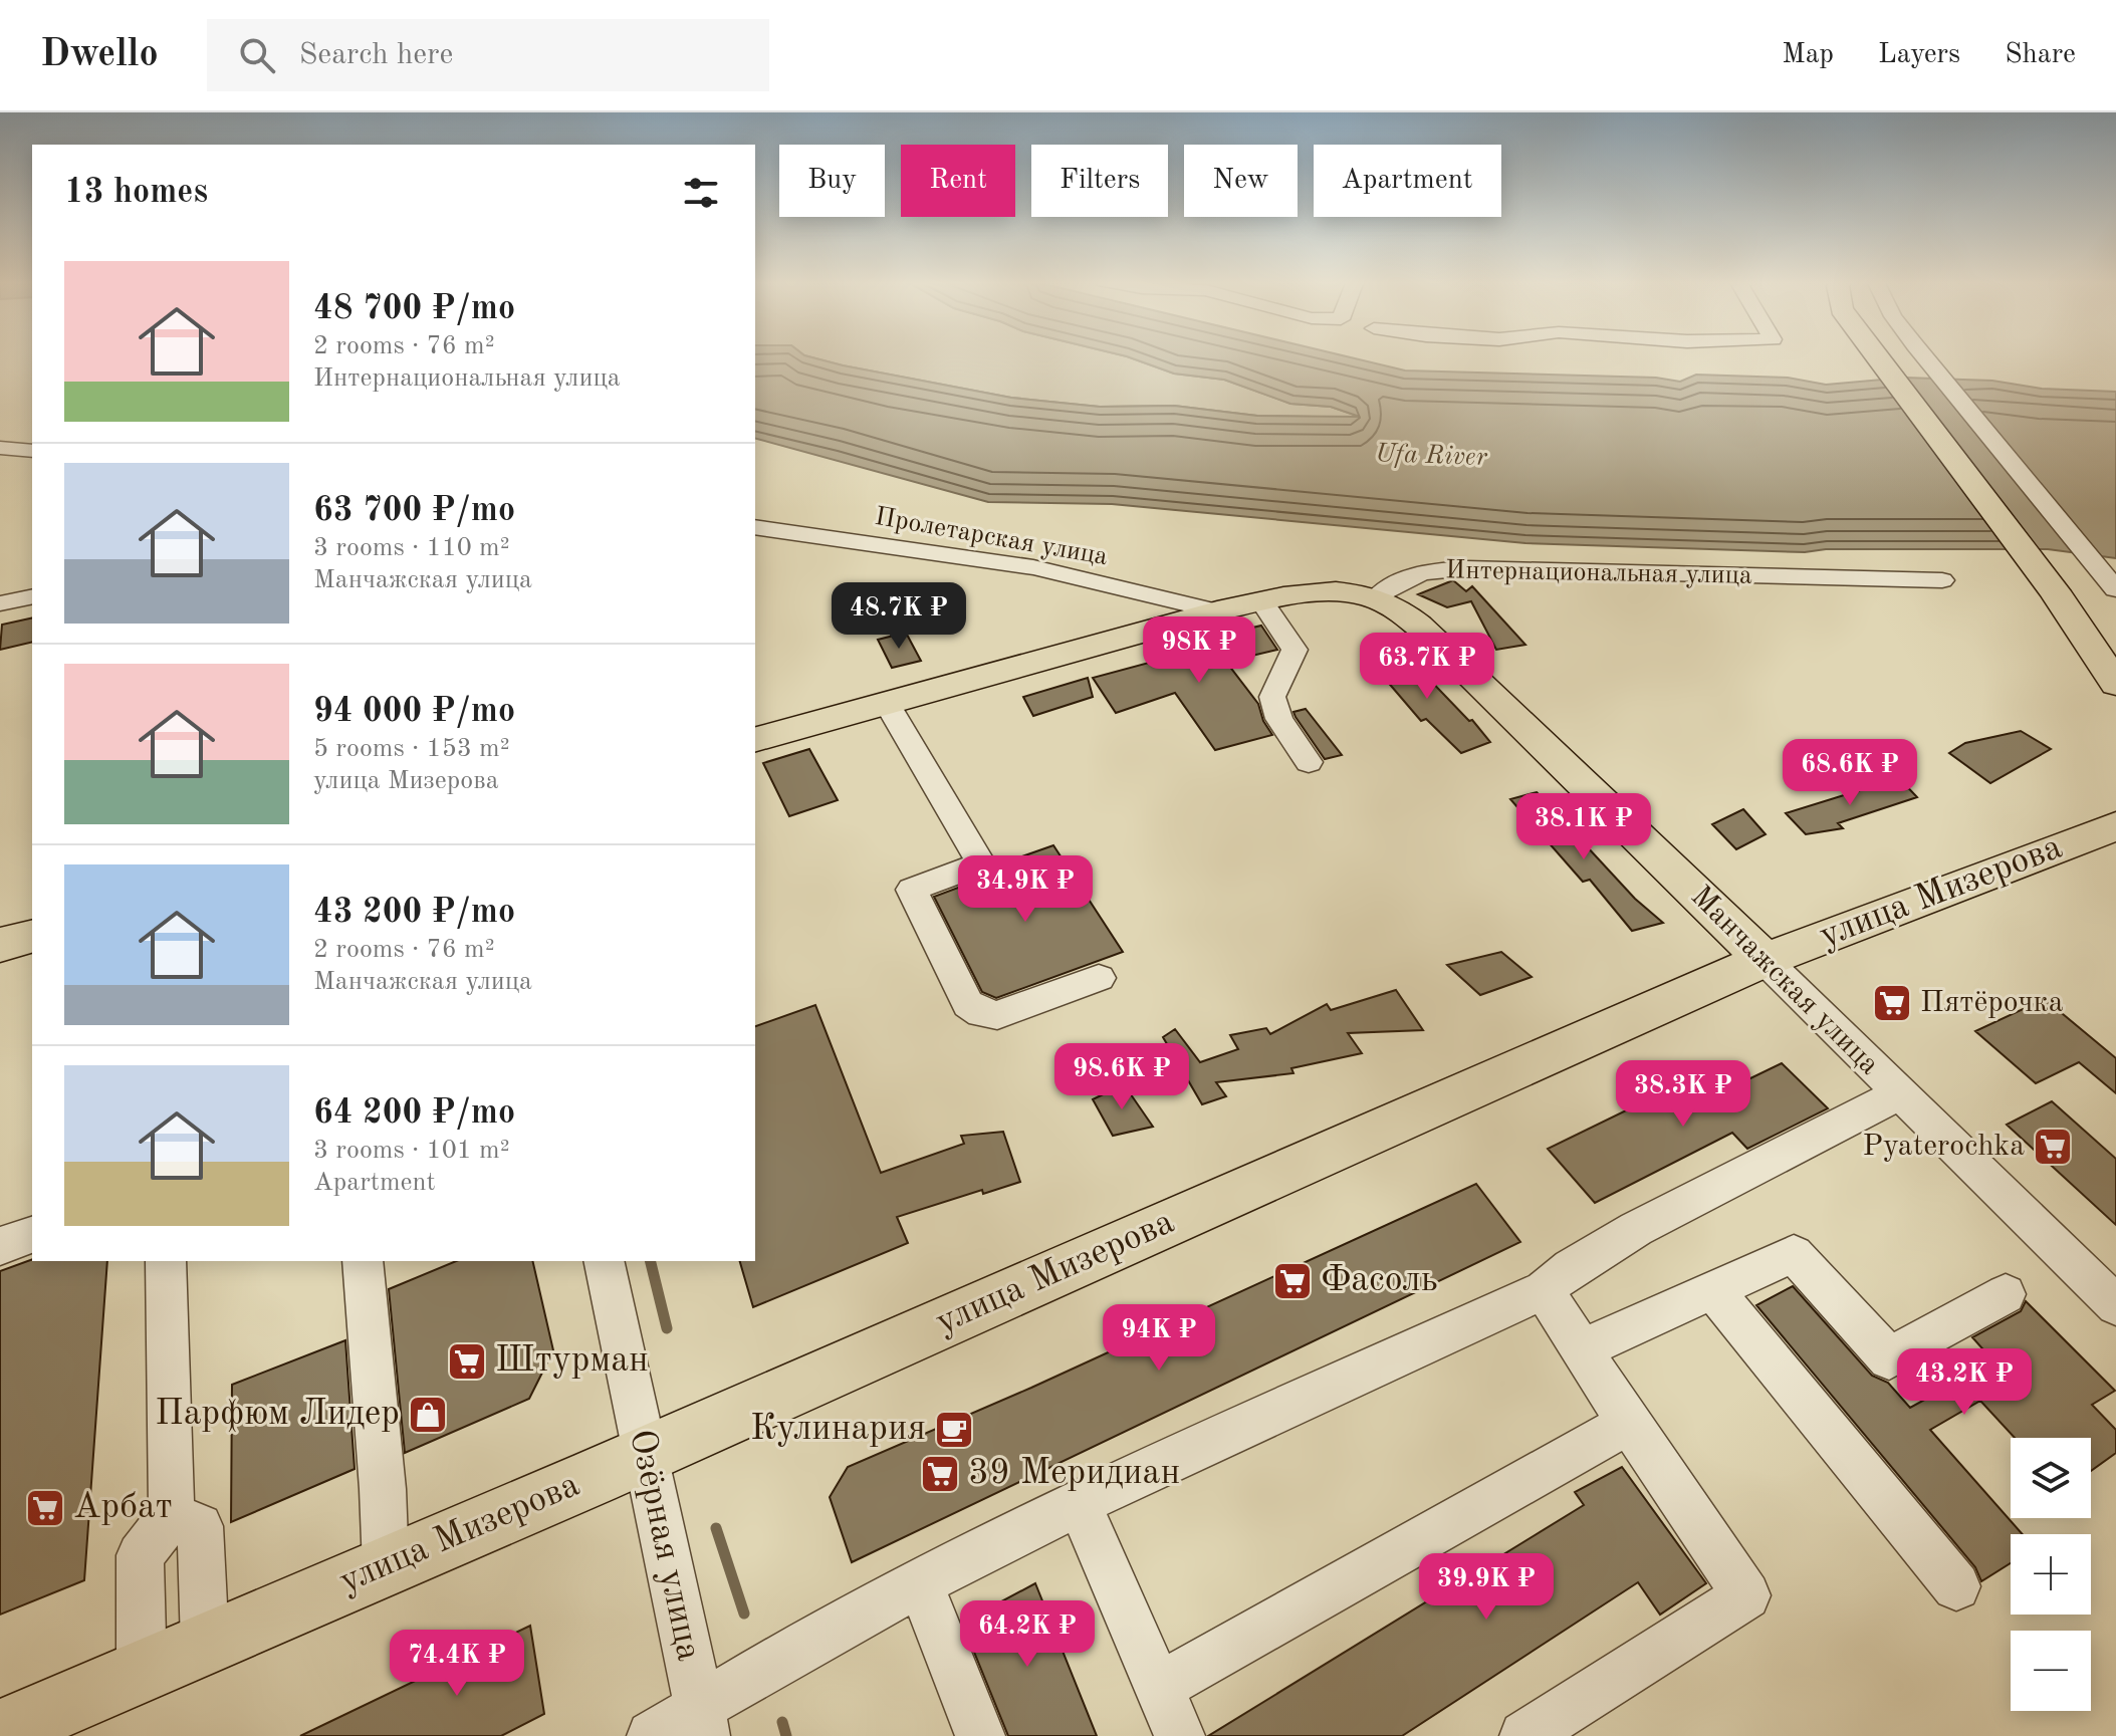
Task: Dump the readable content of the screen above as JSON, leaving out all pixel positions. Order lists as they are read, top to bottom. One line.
{"streets":{"main road":["улица Мизерова","Манчажская улица"],"street":["Пролетарская улица","Интернациональная улица","Озёрная улица"]},"crossings":[["Интернациональная улица","Манчажская улица"],["улица Мизерова","Манчажская улица"],["улица Мизерова","Озёрная улица"]],"water":["Ufa River"],"places":{"supermarket":["Пятёрочка","Pyaterochka","Фасоль","Штурман","39 Меридиан","Арбат"],"shop":["Парфюм Лидер"],"cafe":["Кулинария"]},"page":{"header":"Dwello","search":"Search here","nav":["Map","Layers","Share"],"chip":["Buy","Rent","Filters","New","Apartment"],"heading":"13 homes","list":[{"name":"48 700 ₽/mo","note":"2 rooms · 76 m² · Интернациональная улица"},{"name":"63 700 ₽/mo","note":"3 rooms · 110 m² · Манчажская улица"},{"name":"94 000 ₽/mo","note":"5 rooms · 153 m² · улица Мизерова"},{"name":"43 200 ₽/mo","note":"2 rooms · 76 m² · Манчажская улица"},{"name":"64 200 ₽/mo","note":"3 rooms · 101 m² · Apartment"}],"price":["48.7K ₽","98K ₽","63.7K ₽","68.6K ₽","38.1K ₽","34.9K ₽","98.6K ₽","38.3K ₽","94K ₽","43.2K ₽","39.9K ₽","64.2K ₽","74.4K ₽"],"map_buttons":["+","−"]}}
